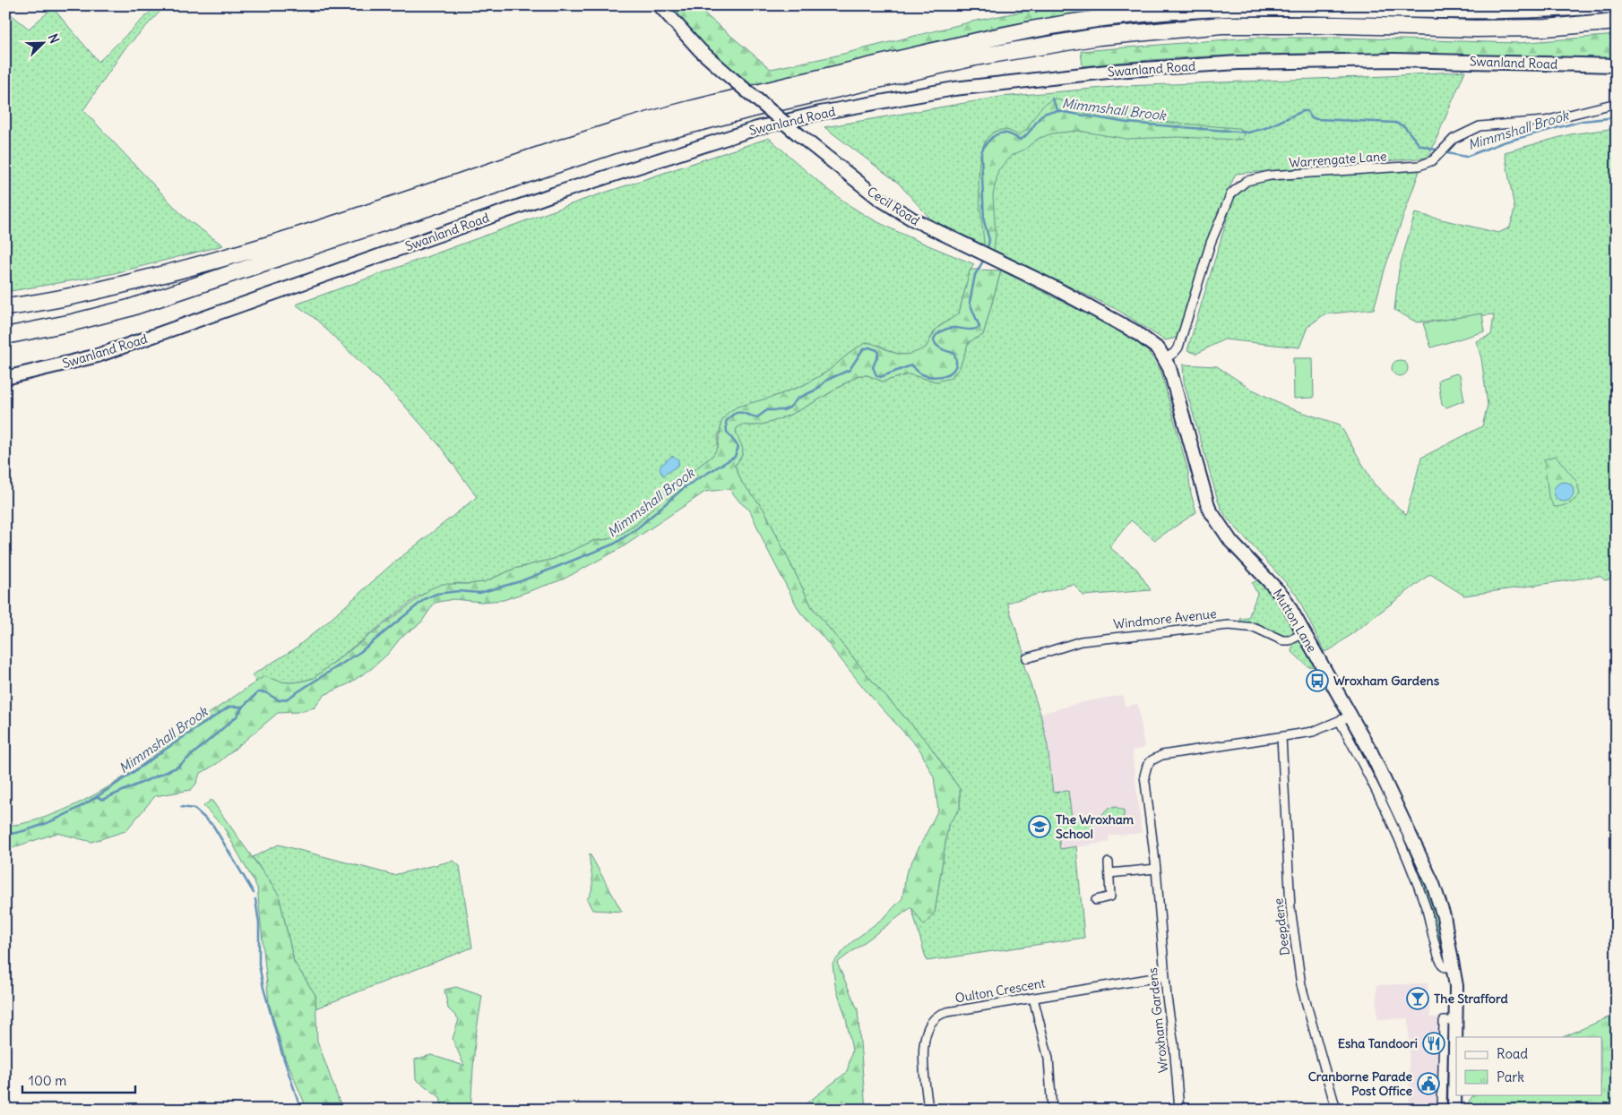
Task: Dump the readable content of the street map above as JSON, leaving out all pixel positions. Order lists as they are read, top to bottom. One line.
{"streets":{"street":["Swanland Road","Warrengate Lane","Cecil Road","Windmore Avenue","Mutton Lane","Deepdene","Oulton Crescent","Wroxham Gardens"]},"crossings":[["Warrengate Lane","Cecil Road"],["Warrengate Lane","Mutton Lane"],["Cecil Road","Mutton Lane"],["Windmore Avenue","Mutton Lane"],["Mutton Lane","Wroxham Gardens"],["Deepdene","Wroxham Gardens"],["Oulton Crescent","Wroxham Gardens"]],"water":["Mimmshall Brook"],"places":{"bus stop":["Wroxham Gardens"],"school or university":["The Wroxham School"],"bar":["The Strafford"],"restaurant":["Esha Tandoori"],"public building":["Cranborne Parade Post Office"]},"legend":["Road","Park"],"scale_bar":"100 m","north":"top right"}
